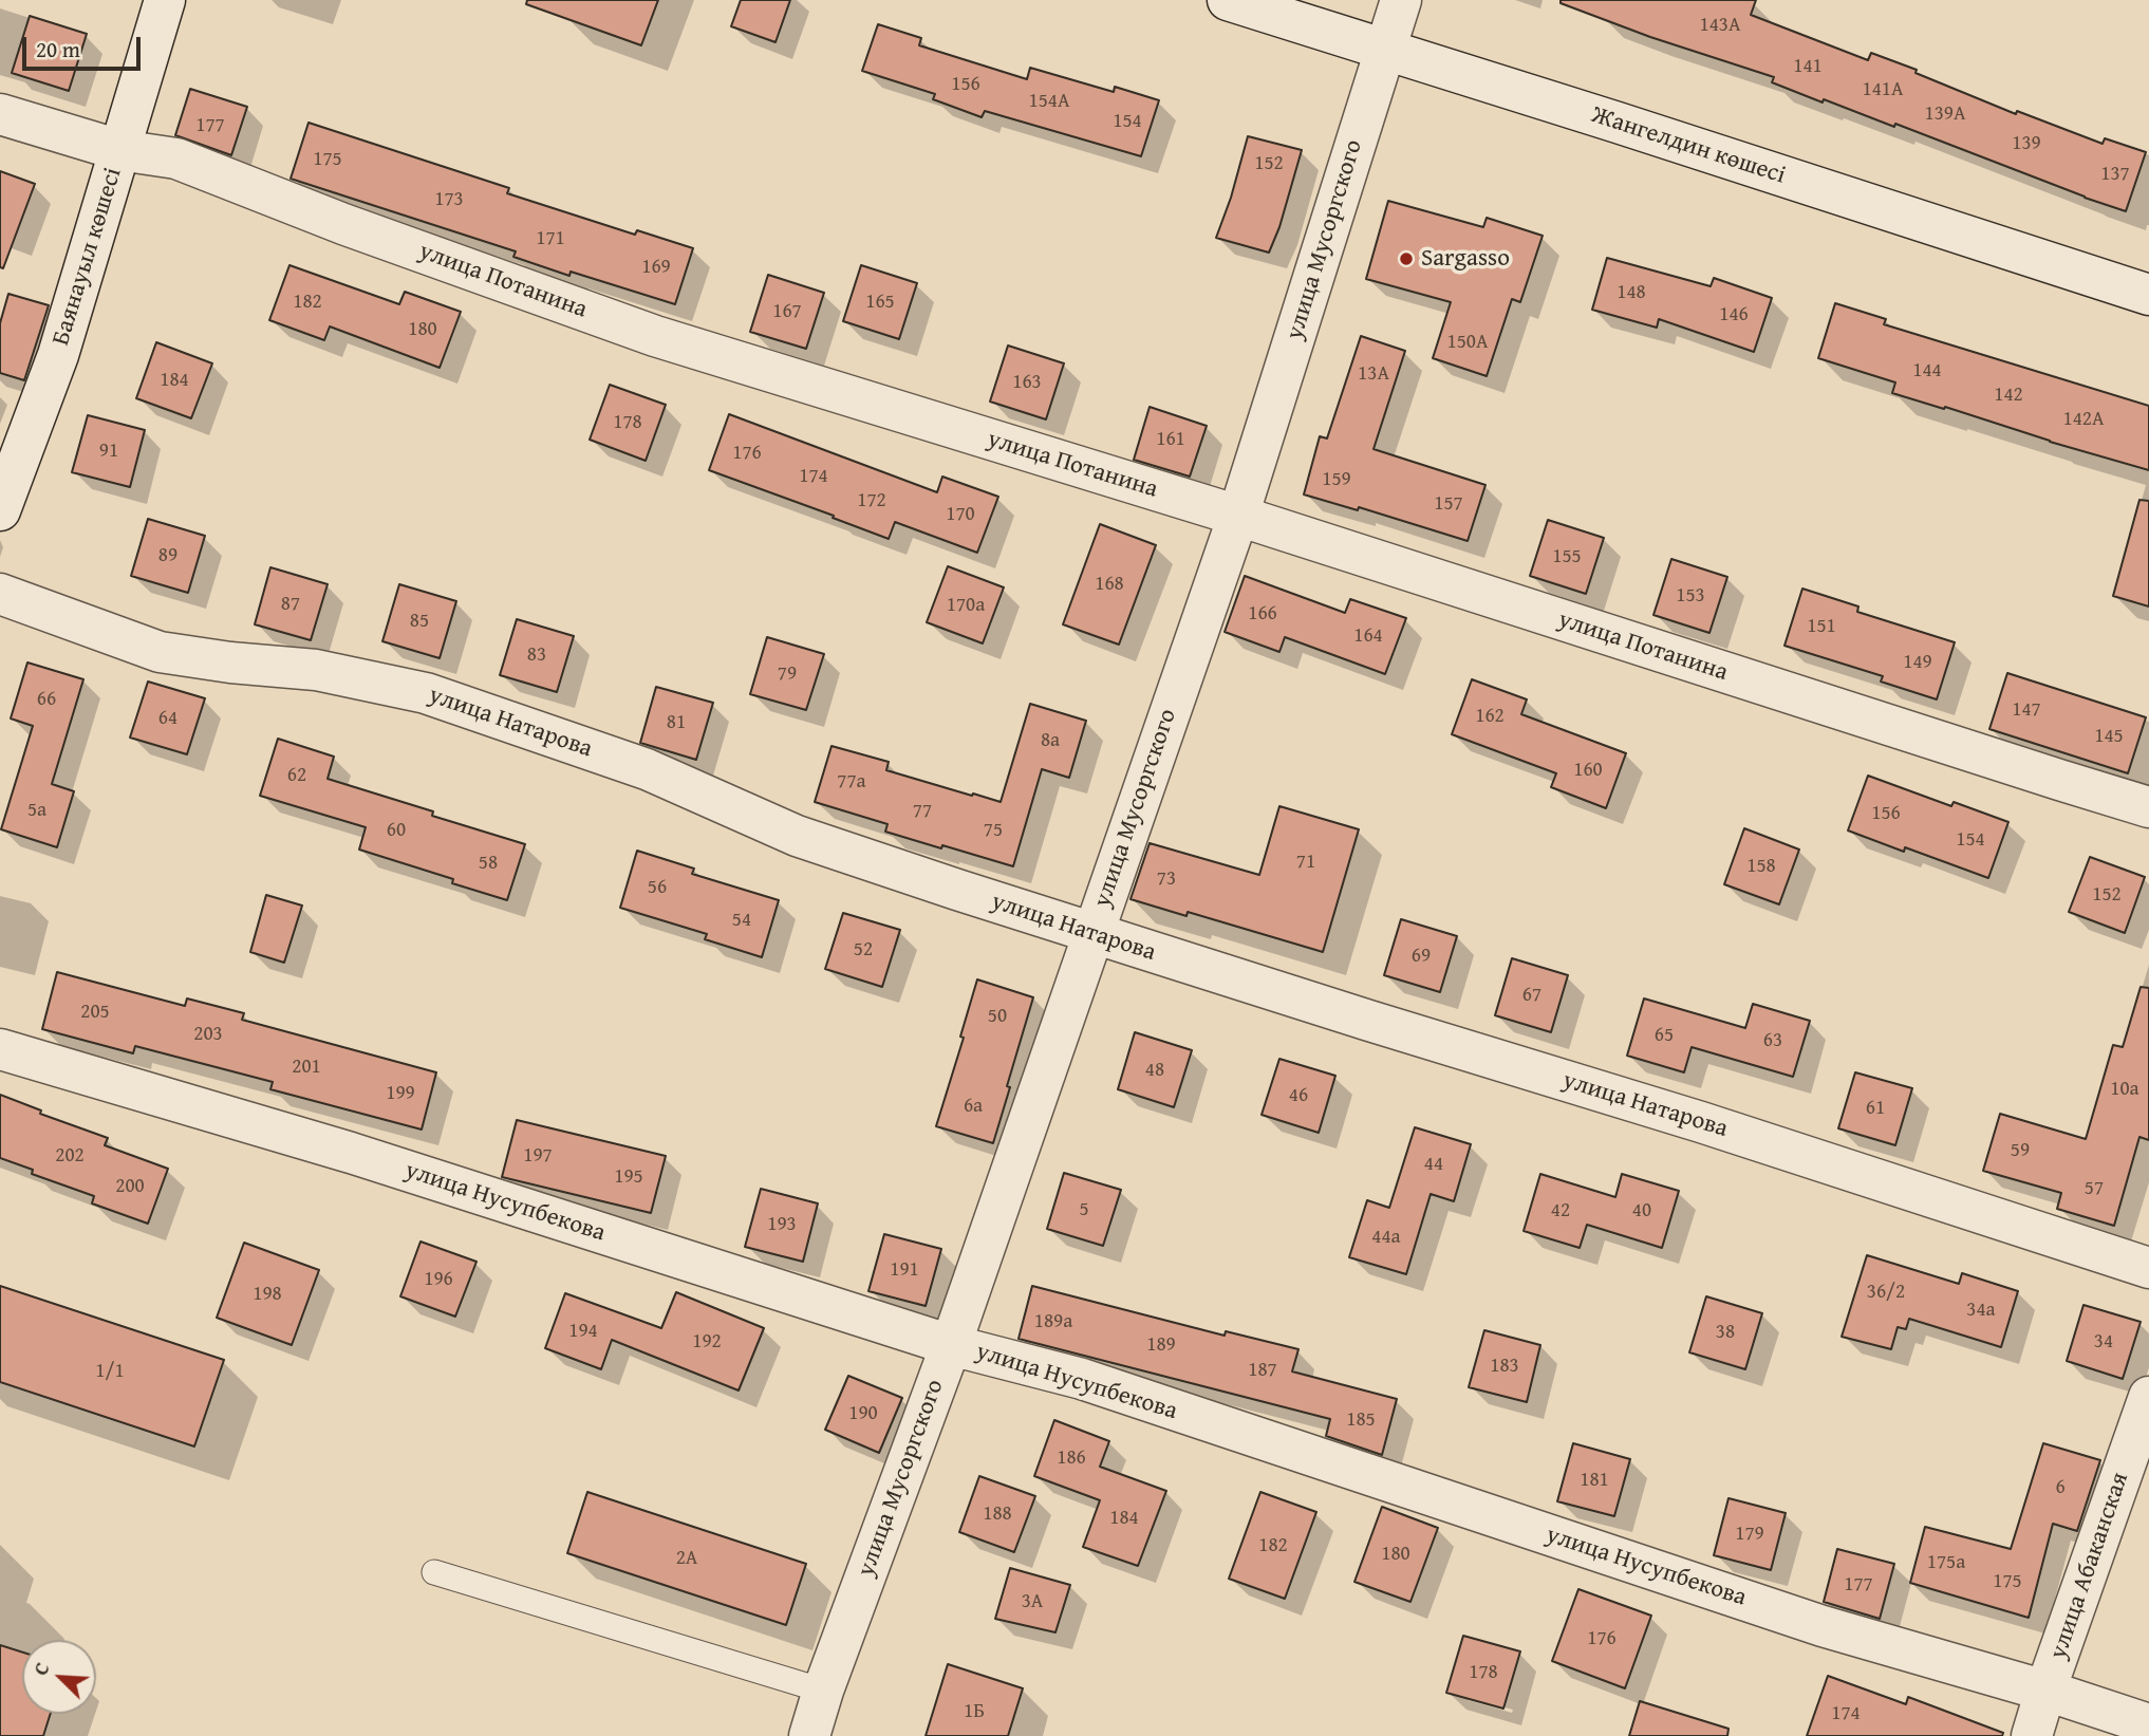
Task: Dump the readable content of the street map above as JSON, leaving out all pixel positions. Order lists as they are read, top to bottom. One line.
{"streets":{"street":["Жангелдин көшесі","улица Мусоргского","Баянауыл көшесі","улица Потанина","улица Натарова","улица Нусупбекова","улица Абаканская"]},"crossings":[["Жангелдин көшесі","улица Мусоргского"],["улица Мусоргского","улица Потанина"],["улица Мусоргского","улица Натарова"],["улица Мусоргского","улица Нусупбекова"],["Баянауыл көшесі","улица Потанина"],["улица Нусупбекова","улица Абаканская"]],"places":["Sargasso"],"house_numbers":["143А","141","156","141А","154А","139А","154","177","139","175","152","137","173","171","169","148","182","165","167","146","180","150А","144","13А","184","163","142","142А","178","161","91","176","174","159","172","157","170","89","155","168","153","87","170а","166","85","151","164","83","149","79","66","147","162","64","81","145","8а","160","62","77а","5а","77","156","60","75","154","71","58","158","73","56","152","54","52","69","67","205","50","203","65","63","201","48","10а","199","46","6а","61","59","202","197","44","195","200","57","5","42","40","193","44а","191","196","36/2","198","34а","189а","194","38","192","34","189","183","187","1/1","190","185","186","181","6","188","184","179","182","180","2А","175а","175","177","3А","176","178","1Б","174"],"scale_bar":"20 m","north":"top left"}
